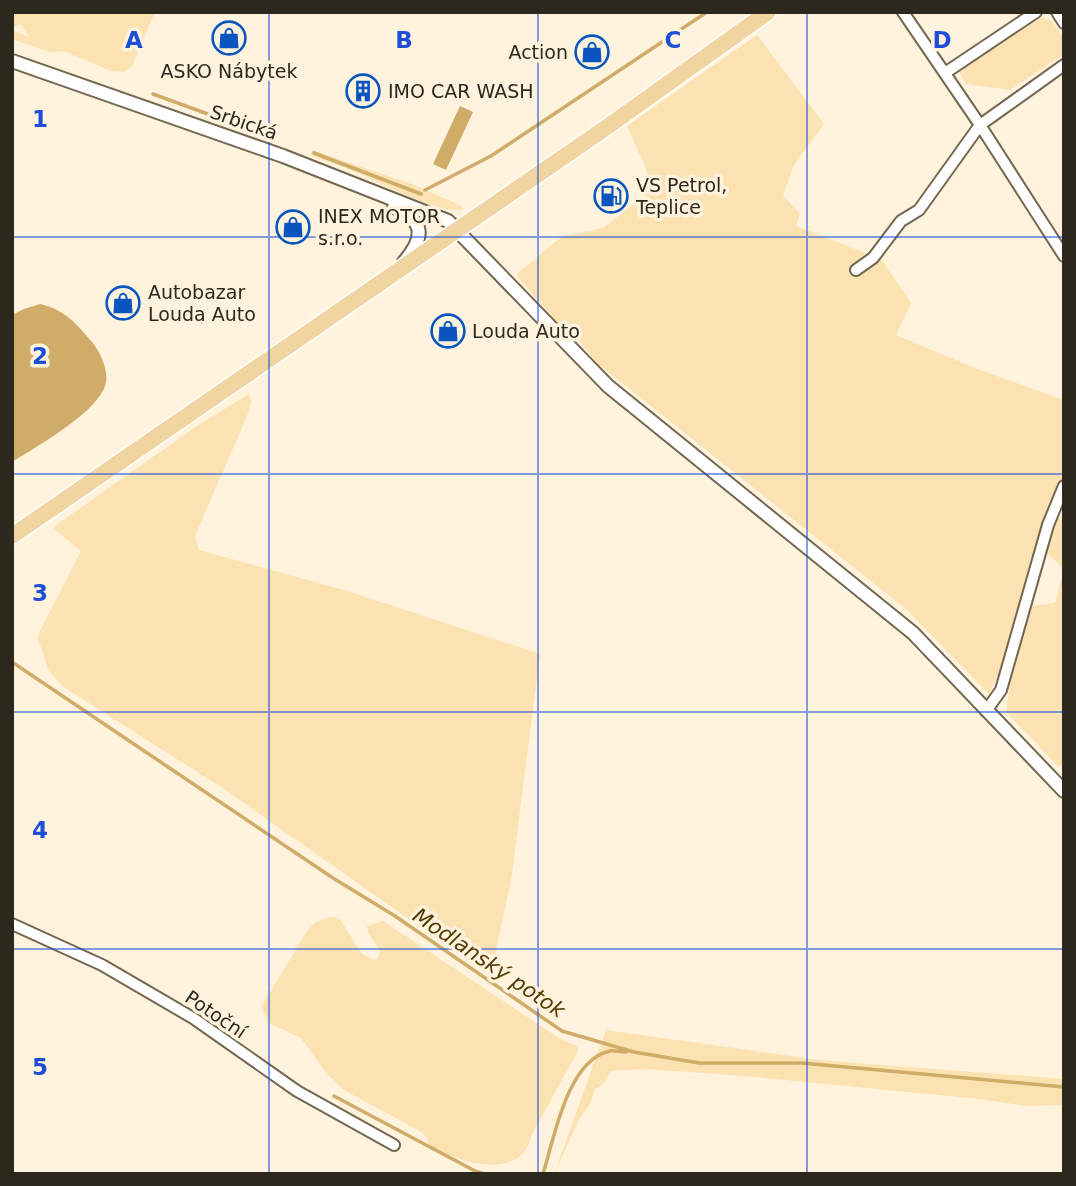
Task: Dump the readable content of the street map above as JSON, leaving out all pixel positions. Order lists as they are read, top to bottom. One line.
{"streets":{"street":["Srbická","Potoční"]},"water":["Modlanský potok"],"places":{"shop":["ASKO Nábytek","Action","INEX MOTOR s.r.o.","Autobazar Louda Auto","Louda Auto"],"building":["IMO CAR WASH"],"fuel station":["VS Petrol, Teplice"]},"grid":{"columns":["A","B","C","D"],"rows":["1","2","3","4","5"]}}
